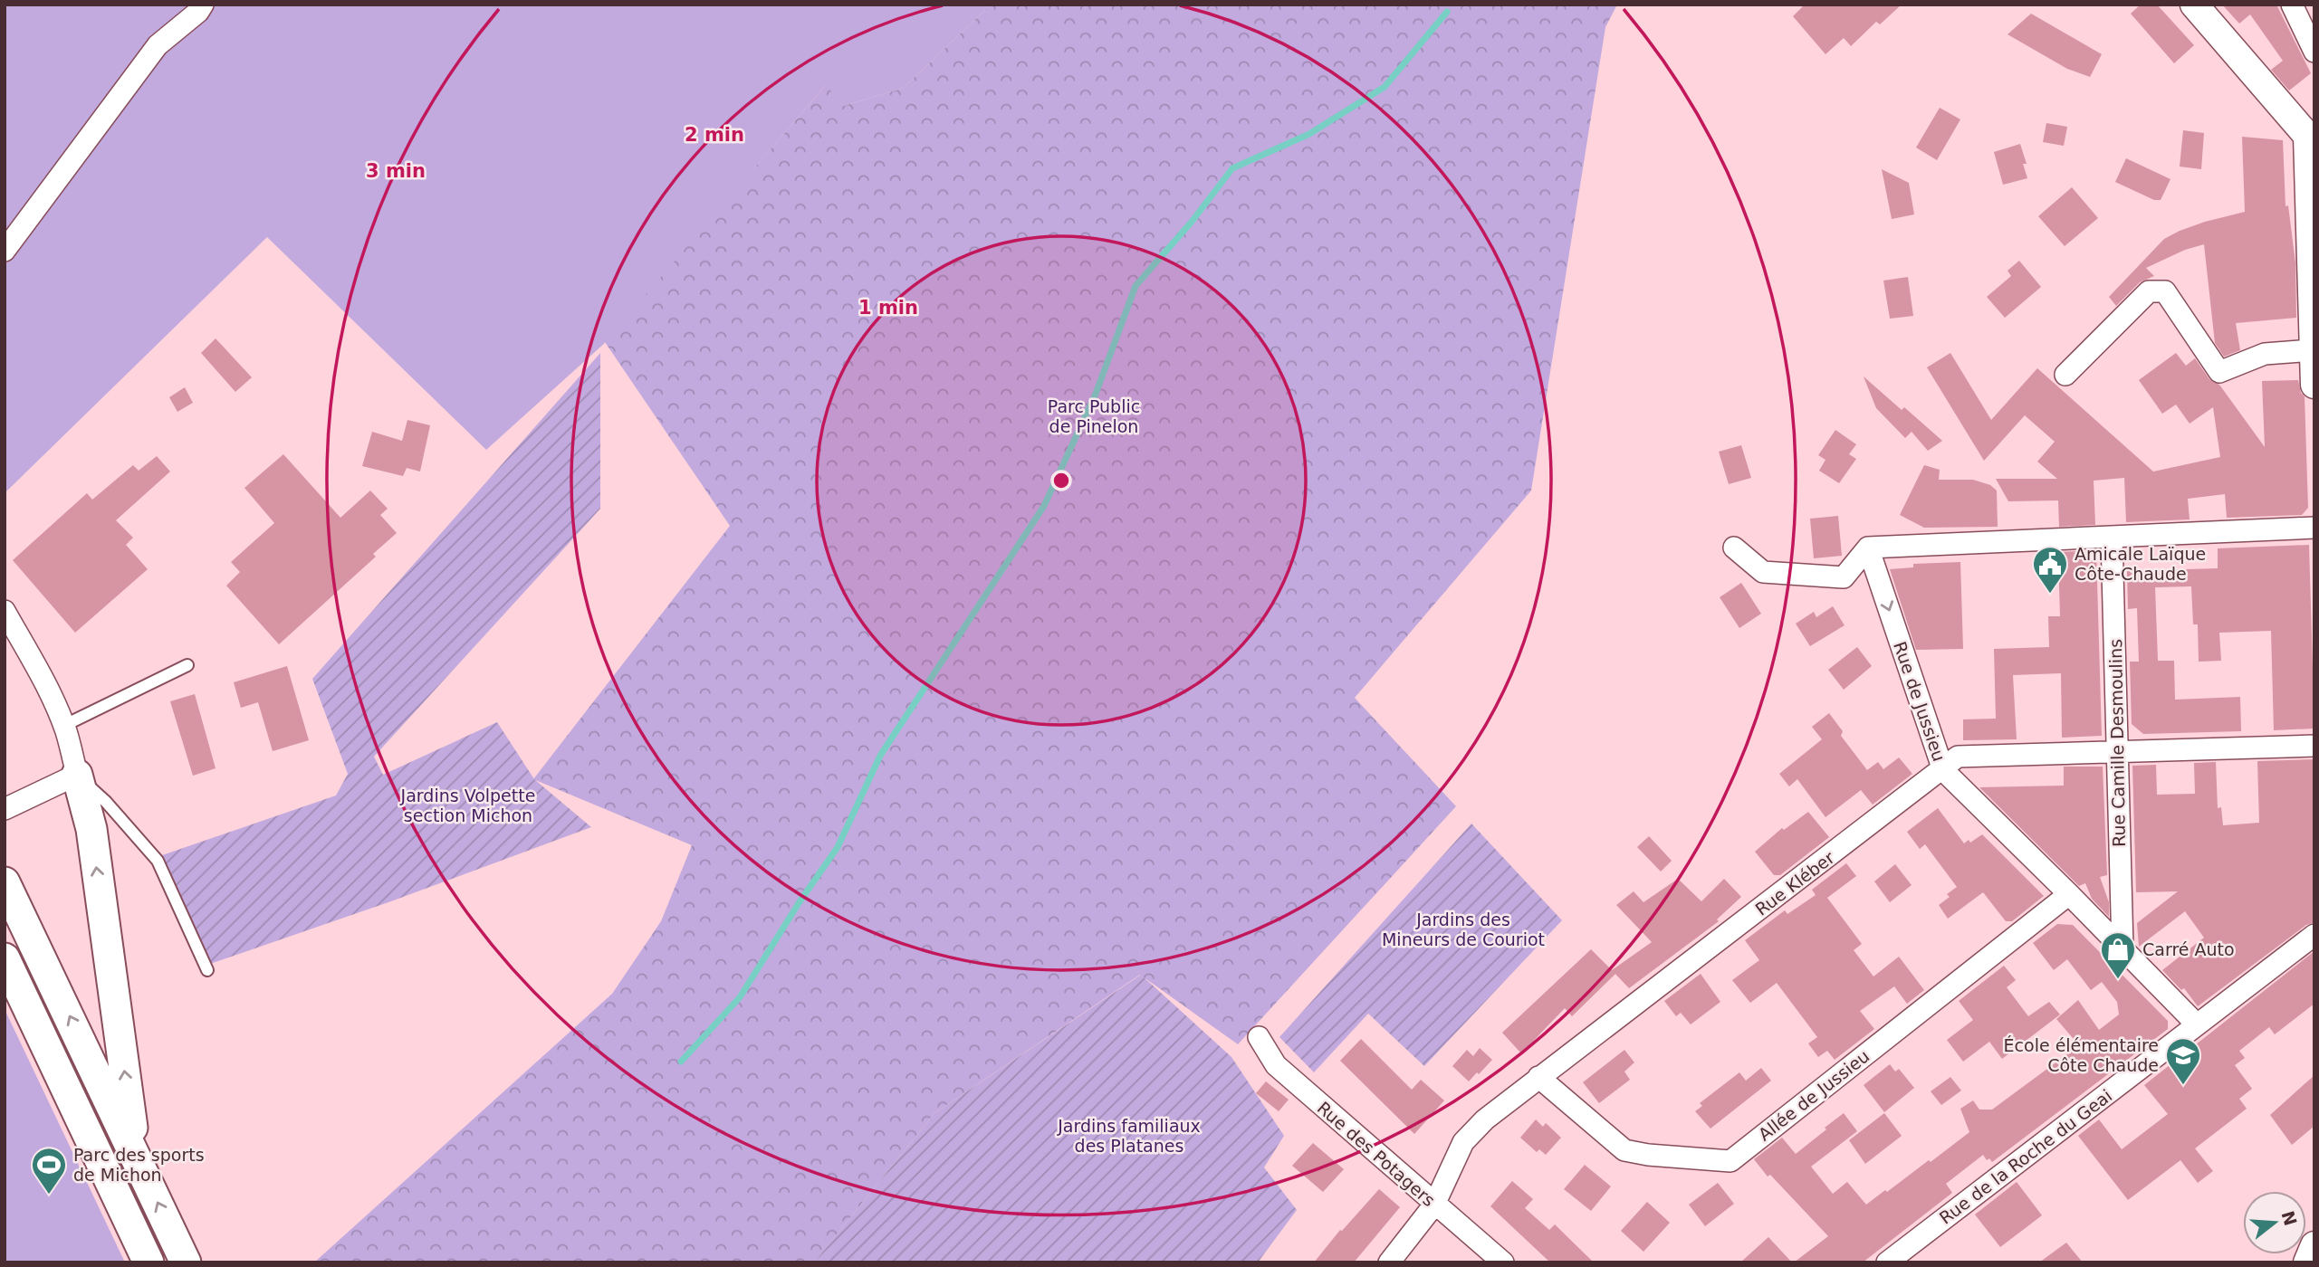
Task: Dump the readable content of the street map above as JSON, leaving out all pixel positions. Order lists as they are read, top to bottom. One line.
{"streets":{"street":["Rue de Jussieu","Rue Camille Desmoulins","Rue Kléber","Allée de Jussieu","Rue des Potagers","Rue de la Roche du Geai"]},"crossings":[["Rue de Jussieu","Rue Camille Desmoulins"],["Rue de Jussieu","Rue Kléber"],["Rue de Jussieu","Allée de Jussieu"],["Rue de Jussieu","Rue de la Roche du Geai"],["Rue Camille Desmoulins","Rue Kléber"],["Rue Kléber","Allée de Jussieu"],["Rue Kléber","Rue des Potagers"]],"one_way":["Rue de Jussieu"],"parks":["Parc Public de Pinelon","Jardins Volpette section Michon","Jardins des Mineurs de Couriot","Jardins familiaux des Platanes"],"places":{"public building":["Amicale Laïque Côte-Chaude"],"shop":["Carré Auto"],"school or university":["École élémentaire Côte Chaude"],"sports":["Parc des sports de Michon"]},"north":"right","rings":["2 min","3 min","1 min"]}
